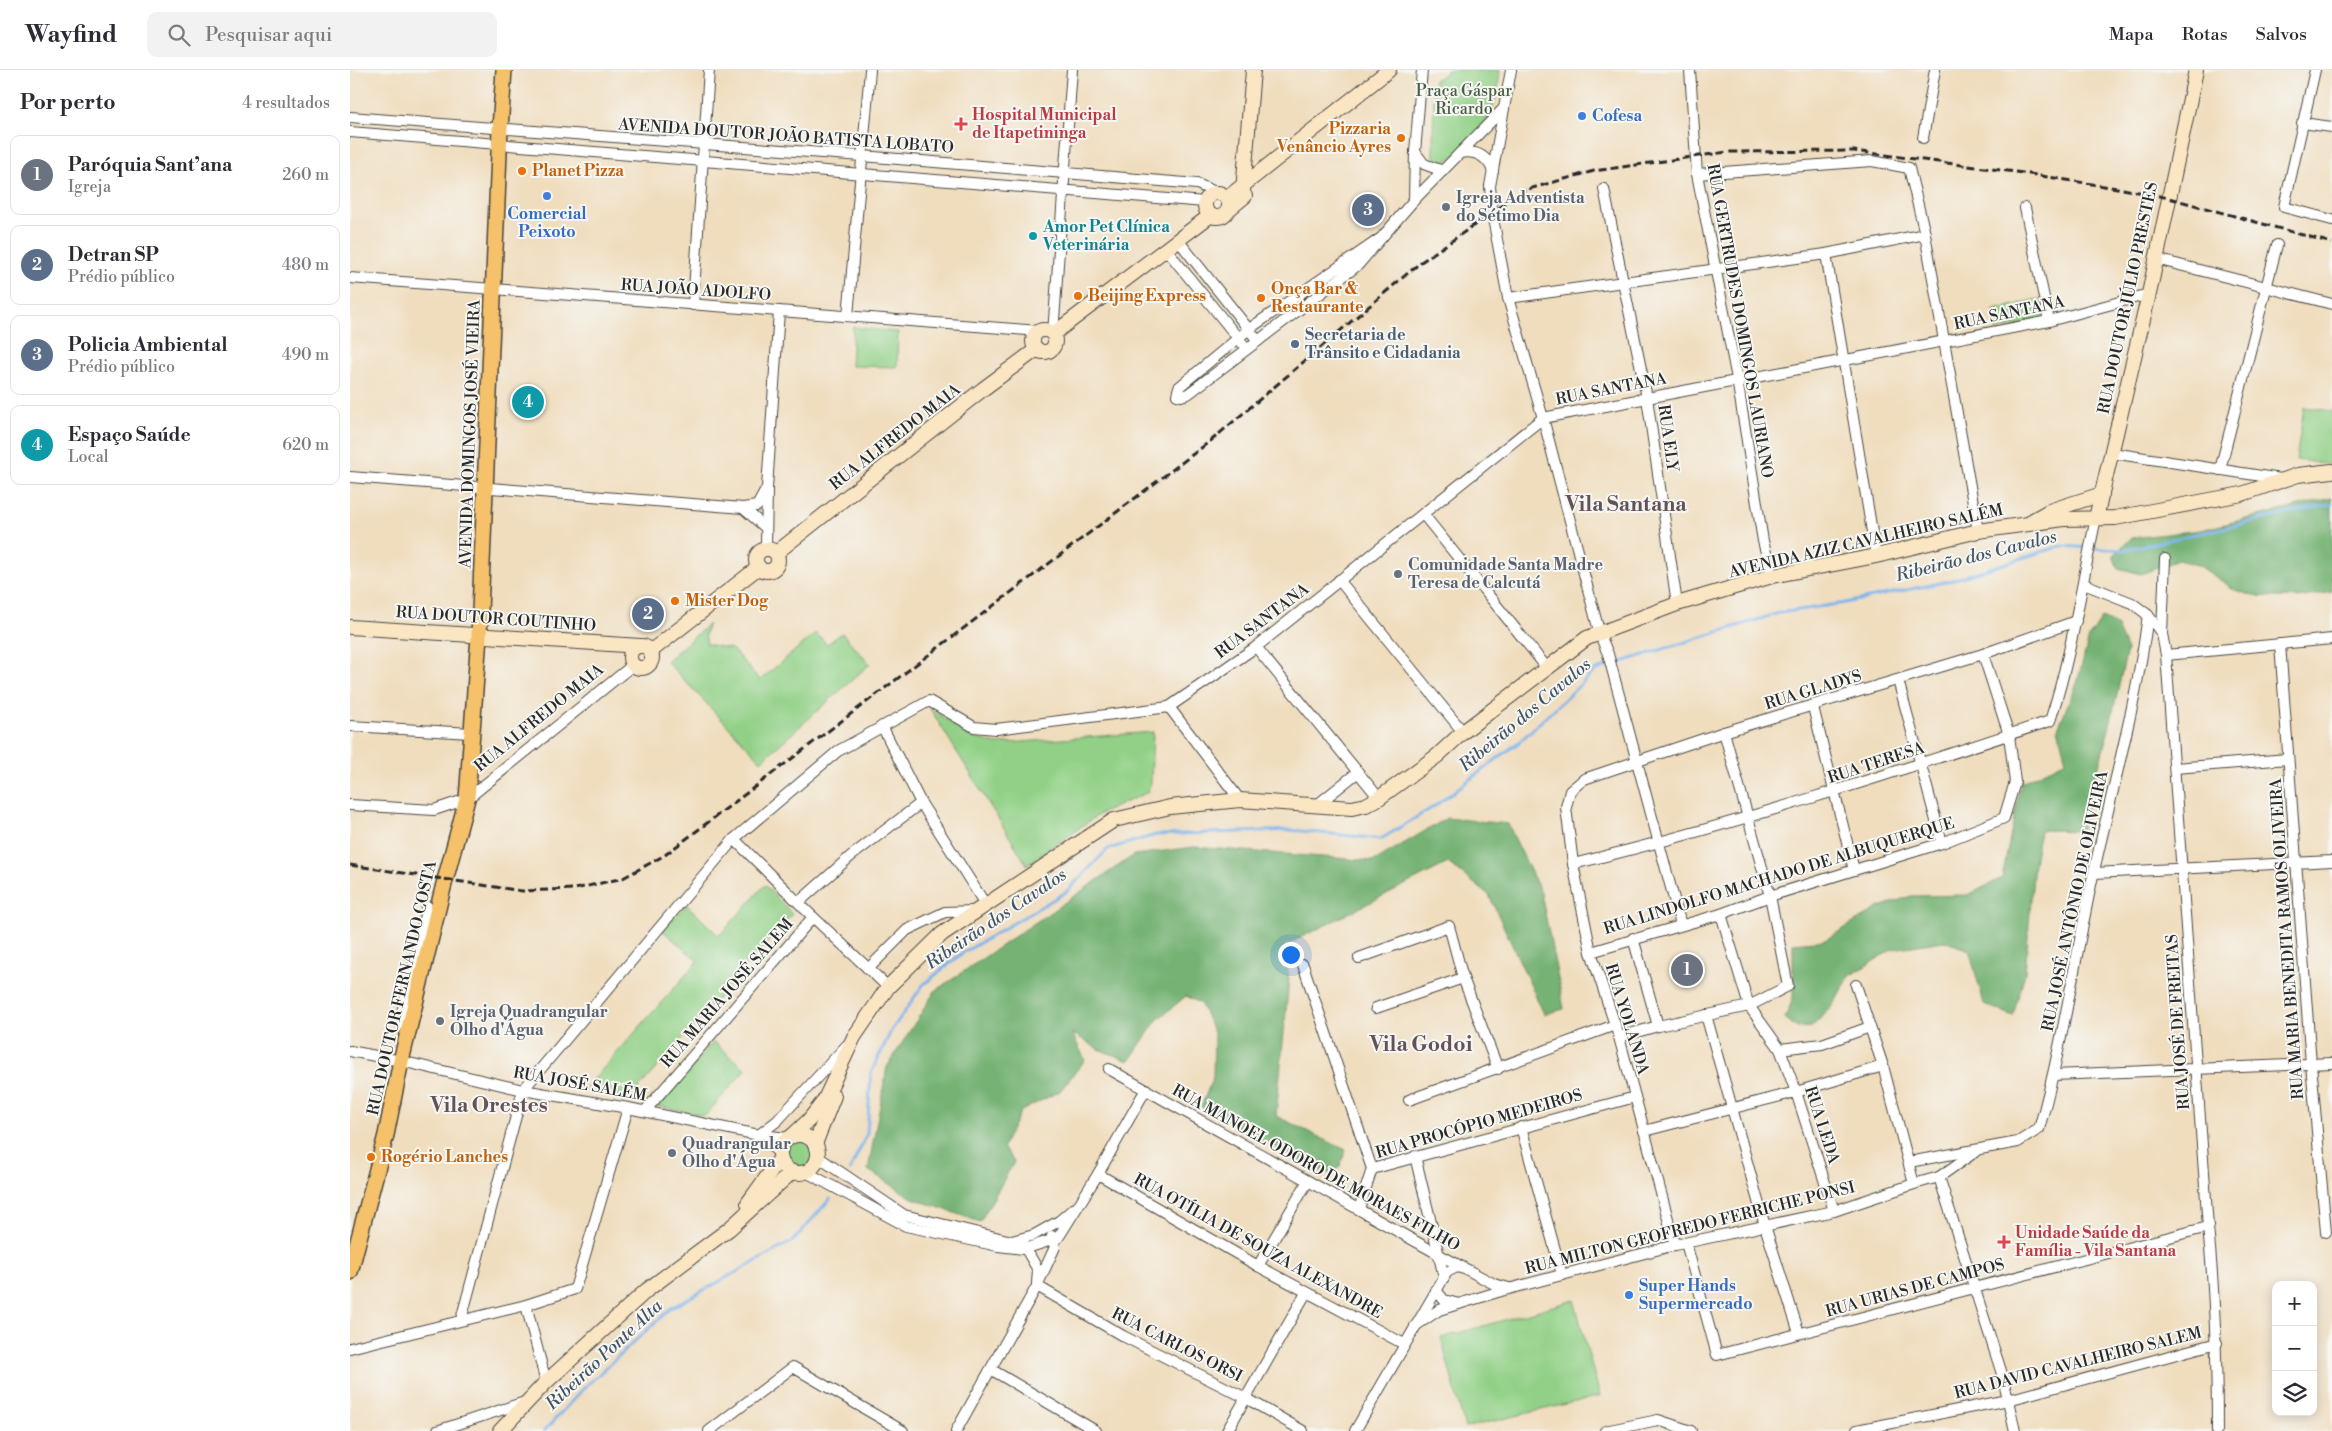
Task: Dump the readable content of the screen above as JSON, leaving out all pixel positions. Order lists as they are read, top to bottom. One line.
{"streets":{"main road":["RUA DOUTOR JÚLIO PRESTES","AVENIDA DOMINGOS JOSÉ VIEIRA","RUA ALFREDO MAIA","AVENIDA AZIZ CAVALHEIRO SALÉM","RUA DOUTOR COUTINHO","RUA DOUTOR FERNANDO COSTA"],"street":["AVENIDA DOUTOR JOÃO BATISTA LOBATO","RUA JOÃO ADOLFO","RUA SANTANA","RUA GERTRUDES DOMINGOS LAURIANO","RUA ELY","RUA GLADYS","RUA TERESA","RUA LINDOLFO MACHADO DE ALBUQUERQUE","RUA JOSÉ ANTÔNIO DE OLIVEIRA","RUA MARIA BENEDITA RAMOS OLIVEIRA","RUA MARIA JOSÉ SALEM","RUA YOLANDA","RUA JOSÉ DE FREITAS","RUA JOSÉ SALÉM","RUA PROCÓPIO MEDEIROS","RUA LEDA","RUA MANOEL ODORO DE MORAES FILHO","RUA MILTON GEOFREDO FERRICHE PONSI","RUA OTÍLIA DE SOUZA ALEXANDRE","RUA URIAS DE CAMPOS","RUA CARLOS ORSI","RUA DAVID CAVALHEIRO SALEM"]},"crossings":[["AVENIDA DOUTOR JOÃO BATISTA LOBATO","AVENIDA DOMINGOS JOSÉ VIEIRA"],["RUA JOÃO ADOLFO","AVENIDA DOMINGOS JOSÉ VIEIRA"],["RUA JOÃO ADOLFO","RUA ALFREDO MAIA"],["RUA DOUTOR JÚLIO PRESTES","RUA SANTANA"],["RUA DOUTOR JÚLIO PRESTES","AVENIDA AZIZ CAVALHEIRO SALÉM"],["RUA DOUTOR JÚLIO PRESTES","RUA TERESA"],["RUA SANTANA","RUA GERTRUDES DOMINGOS LAURIANO"],["RUA SANTANA","RUA ELY"],["RUA GERTRUDES DOMINGOS LAURIANO","AVENIDA AZIZ CAVALHEIRO SALÉM"],["AVENIDA DOMINGOS JOSÉ VIEIRA","RUA ALFREDO MAIA"],["AVENIDA DOMINGOS JOSÉ VIEIRA","RUA DOUTOR COUTINHO"],["AVENIDA DOMINGOS JOSÉ VIEIRA","RUA DOUTOR FERNANDO COSTA"],["RUA ALFREDO MAIA","RUA DOUTOR FERNANDO COSTA"],["RUA ELY","AVENIDA AZIZ CAVALHEIRO SALÉM"],["AVENIDA AZIZ CAVALHEIRO SALÉM","RUA JOSÉ SALÉM"],["RUA GLADYS","RUA TERESA"],["RUA GLADYS","RUA YOLANDA"],["RUA TERESA","RUA LINDOLFO MACHADO DE ALBUQUERQUE"],["RUA TERESA","RUA YOLANDA"],["RUA LINDOLFO MACHADO DE ALBUQUERQUE","RUA YOLANDA"],["RUA LINDOLFO MACHADO DE ALBUQUERQUE","RUA LEDA"],["RUA JOSÉ ANTÔNIO DE OLIVEIRA","RUA JOSÉ DE FREITAS"],["RUA JOSÉ ANTÔNIO DE OLIVEIRA","RUA MILTON GEOFREDO FERRICHE PONSI"],["RUA DOUTOR FERNANDO COSTA","RUA JOSÉ SALÉM"],["RUA MARIA JOSÉ SALEM","RUA JOSÉ SALÉM"],["RUA YOLANDA","RUA PROCÓPIO MEDEIROS"],["RUA YOLANDA","RUA MILTON GEOFREDO FERRICHE PONSI"],["RUA JOSÉ DE FREITAS","RUA URIAS DE CAMPOS"],["RUA JOSÉ DE FREITAS","RUA DAVID CAVALHEIRO SALEM"],["RUA PROCÓPIO MEDEIROS","RUA MANOEL ODORO DE MORAES FILHO"],["RUA LEDA","RUA MILTON GEOFREDO FERRICHE PONSI"],["RUA MANOEL ODORO DE MORAES FILHO","RUA MILTON GEOFREDO FERRICHE PONSI"],["RUA MILTON GEOFREDO FERRICHE PONSI","RUA URIAS DE CAMPOS"]],"districts":["Vila Santana","Vila Godoi","Vila Orestes"],"water":["Ribeirão dos Cavalos","Ribeirão Ponte Alta"],"parks":["Praça Gáspar Ricardo"],"places":{"other":["Cofesa","Pizzaria Venâncio Ayres","Planet Pizza","Comercial Peixoto","Igreja Adventista do Sétimo Dia","Amor Pet Clínica Veterinária","Beijing Express","Onça Bar & Restaurante","Secretaria de Trânsito e Cidadania","Comunidade Santa Madre Teresa de Calcutá","Mister Dog","Igreja Quadrangular Olho d'Água","Quadrangular Olho d'Água","Rogério Lanches","Super Hands Supermercado"],"health":["Hospital Municipal de Itapetininga","Unidade Saúde da Família - Vila Santana"]},"page":{"header":"Wayfind","search":"Pesquisar aqui","nav":["Mapa","Rotas","Salvos"],"heading":["Por perto","4 resultados"],"list":[{"mark":"1","name":"Paróquia Sant’ana","note":"Igreja","value":"260 m"},{"mark":"2","name":"Detran SP","note":"Prédio público","value":"480 m"},{"mark":"3","name":"Policia Ambiental","note":"Prédio público","value":"490 m"},{"mark":"4","name":"Espaço Saúde","note":"Local","value":"620 m"}],"pins":["3","4","2","1"],"map_buttons":["+","−"]}}
